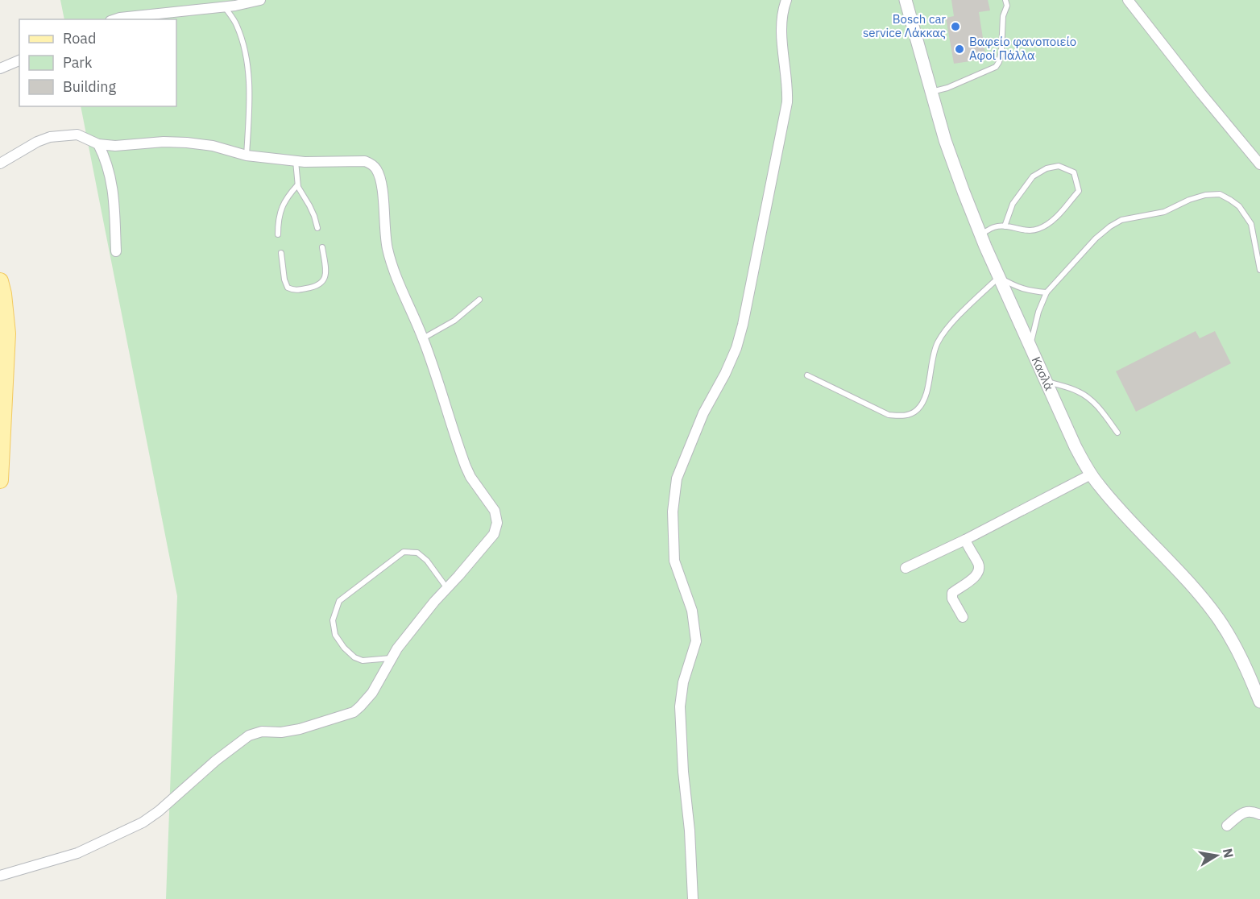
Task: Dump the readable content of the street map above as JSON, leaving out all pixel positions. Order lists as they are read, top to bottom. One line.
{"streets":{"street":["Κασλά"]},"places":["Bosch car service Λάκκας","Βαφείο φανοποιείο Αφοί Πάλλα"],"legend":["Road","Park","Building"],"north":"right"}
